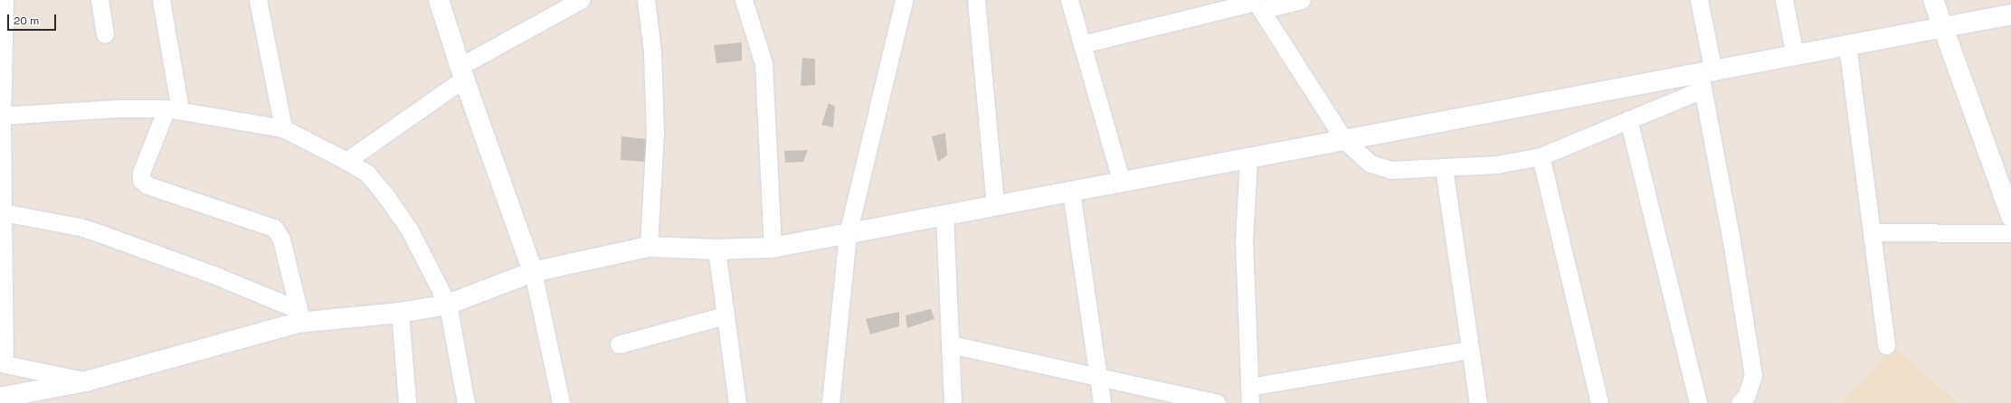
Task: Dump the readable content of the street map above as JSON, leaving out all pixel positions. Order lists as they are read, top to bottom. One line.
{"scale_bar":"20 m"}
